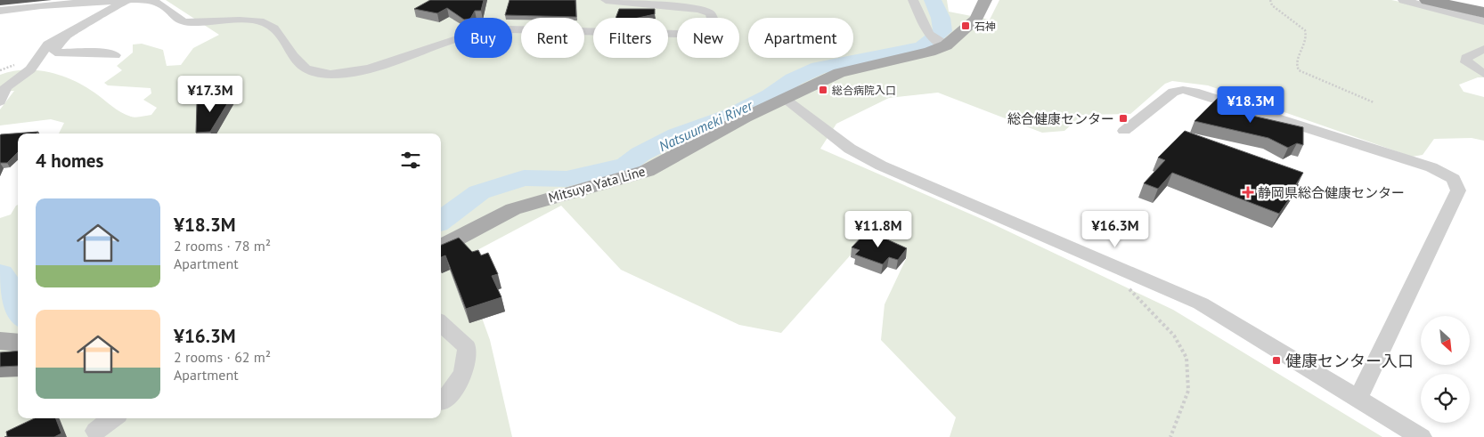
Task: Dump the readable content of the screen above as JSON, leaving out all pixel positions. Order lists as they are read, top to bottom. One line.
{"streets":{"main road":["Mitsuya Yata Line"]},"water":["Natsuumeki River"],"places":{"transit":["石神","総合病院入口","総合健康センター","健康センター入口"],"health":["静岡県総合健康センター"]},"north":"bottom right","page":{"chip":["Buy","Rent","Filters","New","Apartment"],"price":["¥17.3M","¥18.3M","¥11.8M","¥16.3M"],"heading":"4 homes","list":[{"name":"¥18.3M","note":"2 rooms · 78 m² · Apartment"},{"name":"¥16.3M","note":"2 rooms · 62 m² · Apartment"}]}}
